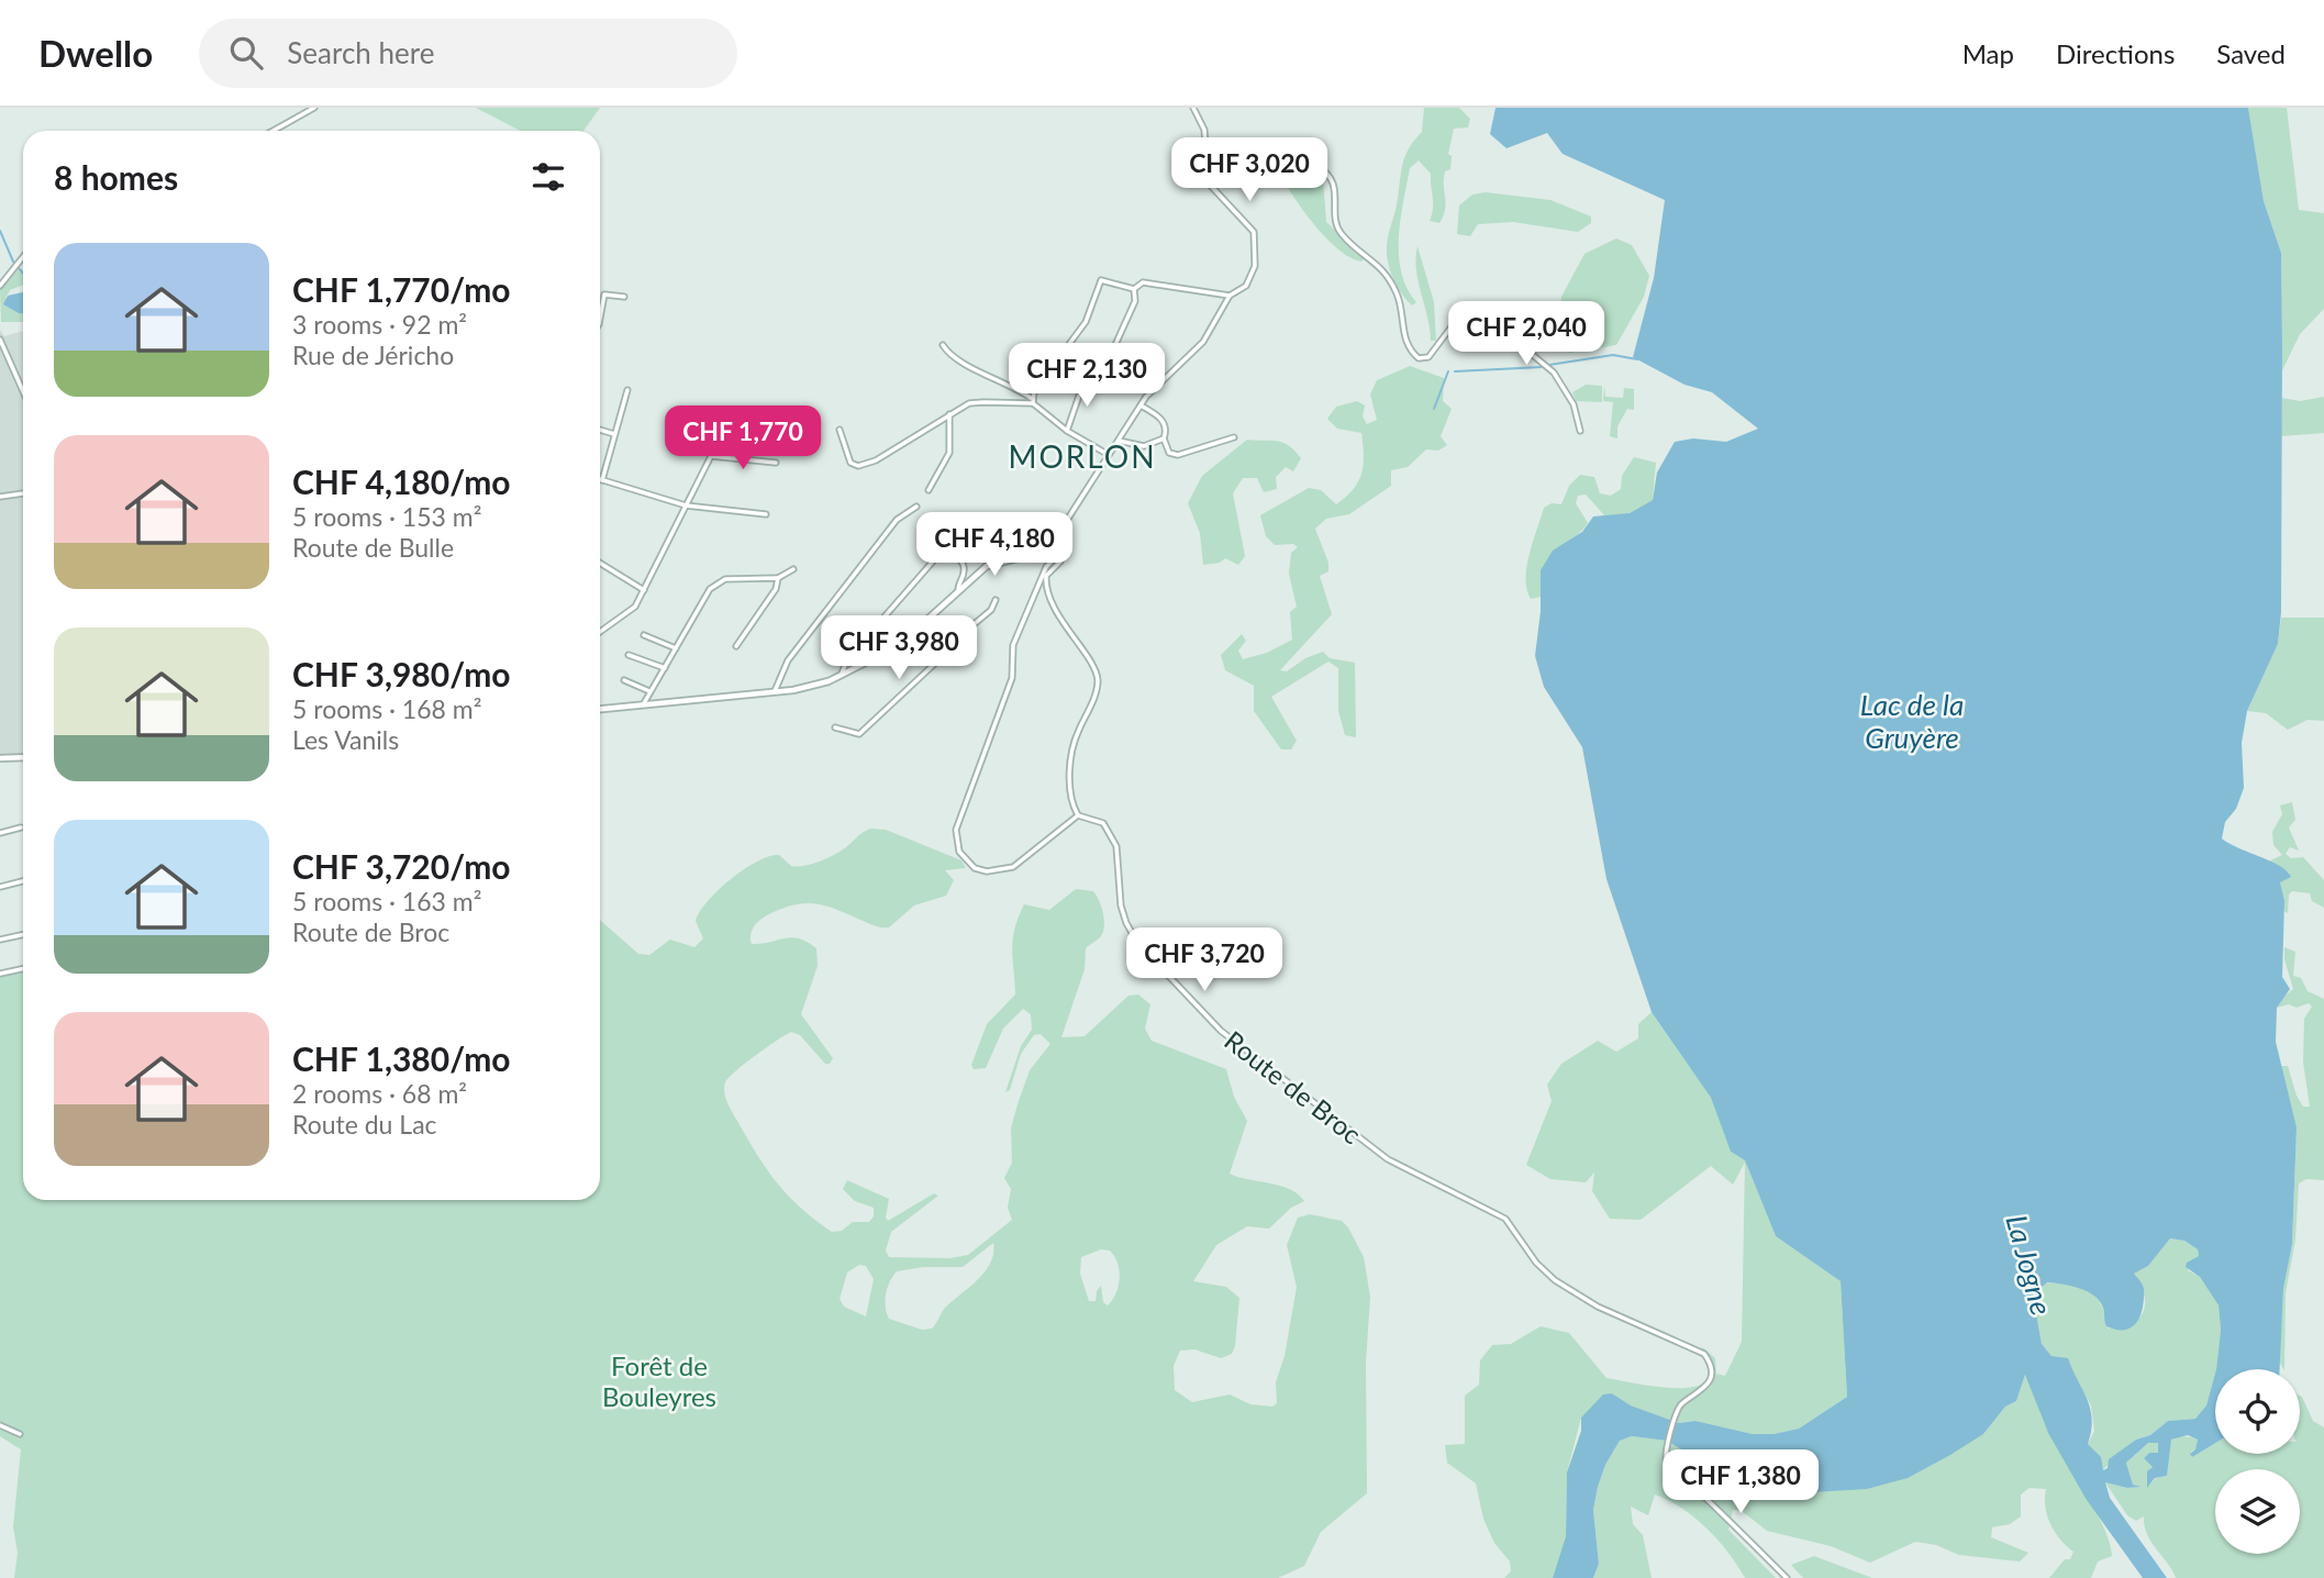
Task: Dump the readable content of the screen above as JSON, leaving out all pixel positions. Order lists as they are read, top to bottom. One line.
{"streets":{"street":["Route de Broc"]},"districts":["MORLON"],"water":["Lac de la Gruyère","La Jogne"],"parks":["Forêt de Bouleyres"],"page":{"header":"Dwello","search":"Search here","nav":["Map","Directions","Saved"],"heading":"8 homes","price":["CHF 3,020","CHF 2,040","CHF 2,130","CHF 1,770","CHF 4,180","CHF 3,980","CHF 3,720","CHF 1,380"],"list":[{"name":"CHF 1,770/mo","note":"3 rooms · 92 m² · Rue de Jéricho"},{"name":"CHF 4,180/mo","note":"5 rooms · 153 m² · Route de Bulle"},{"name":"CHF 3,980/mo","note":"5 rooms · 168 m² · Les Vanils"},{"name":"CHF 3,720/mo","note":"5 rooms · 163 m² · Route de Broc"},{"name":"CHF 1,380/mo","note":"2 rooms · 68 m² · Route du Lac"}]}}
